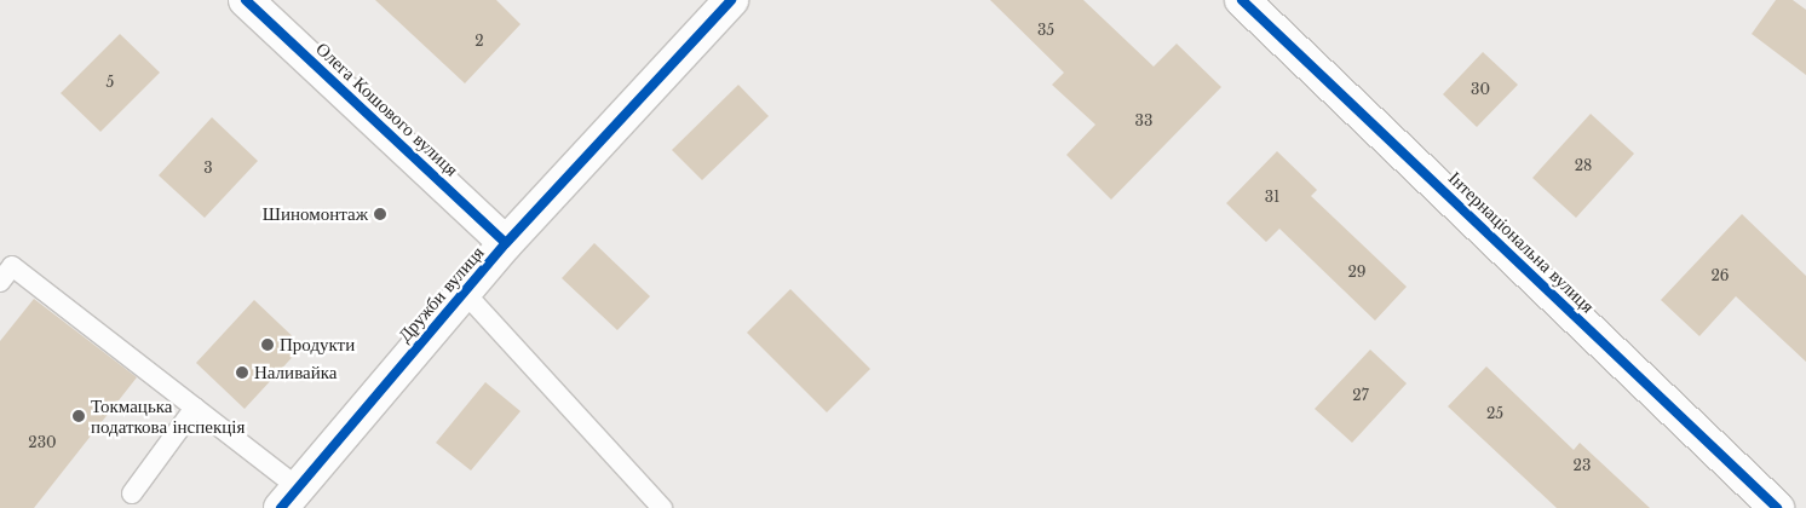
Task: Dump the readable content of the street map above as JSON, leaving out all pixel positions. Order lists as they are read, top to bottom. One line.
{"streets":{"street":["Олега Кошового вулиця","Інтернаціональна вулиця","Дружби вулиця"]},"crossings":[["Олега Кошового вулиця","Дружби вулиця"]],"places":["Шиномонтаж","Продукти","Наливайка","Токмацька податкова інспекція"],"house_numbers":["35","2","5","30","33","28","3","31","29","26","27","25","230","23"]}
